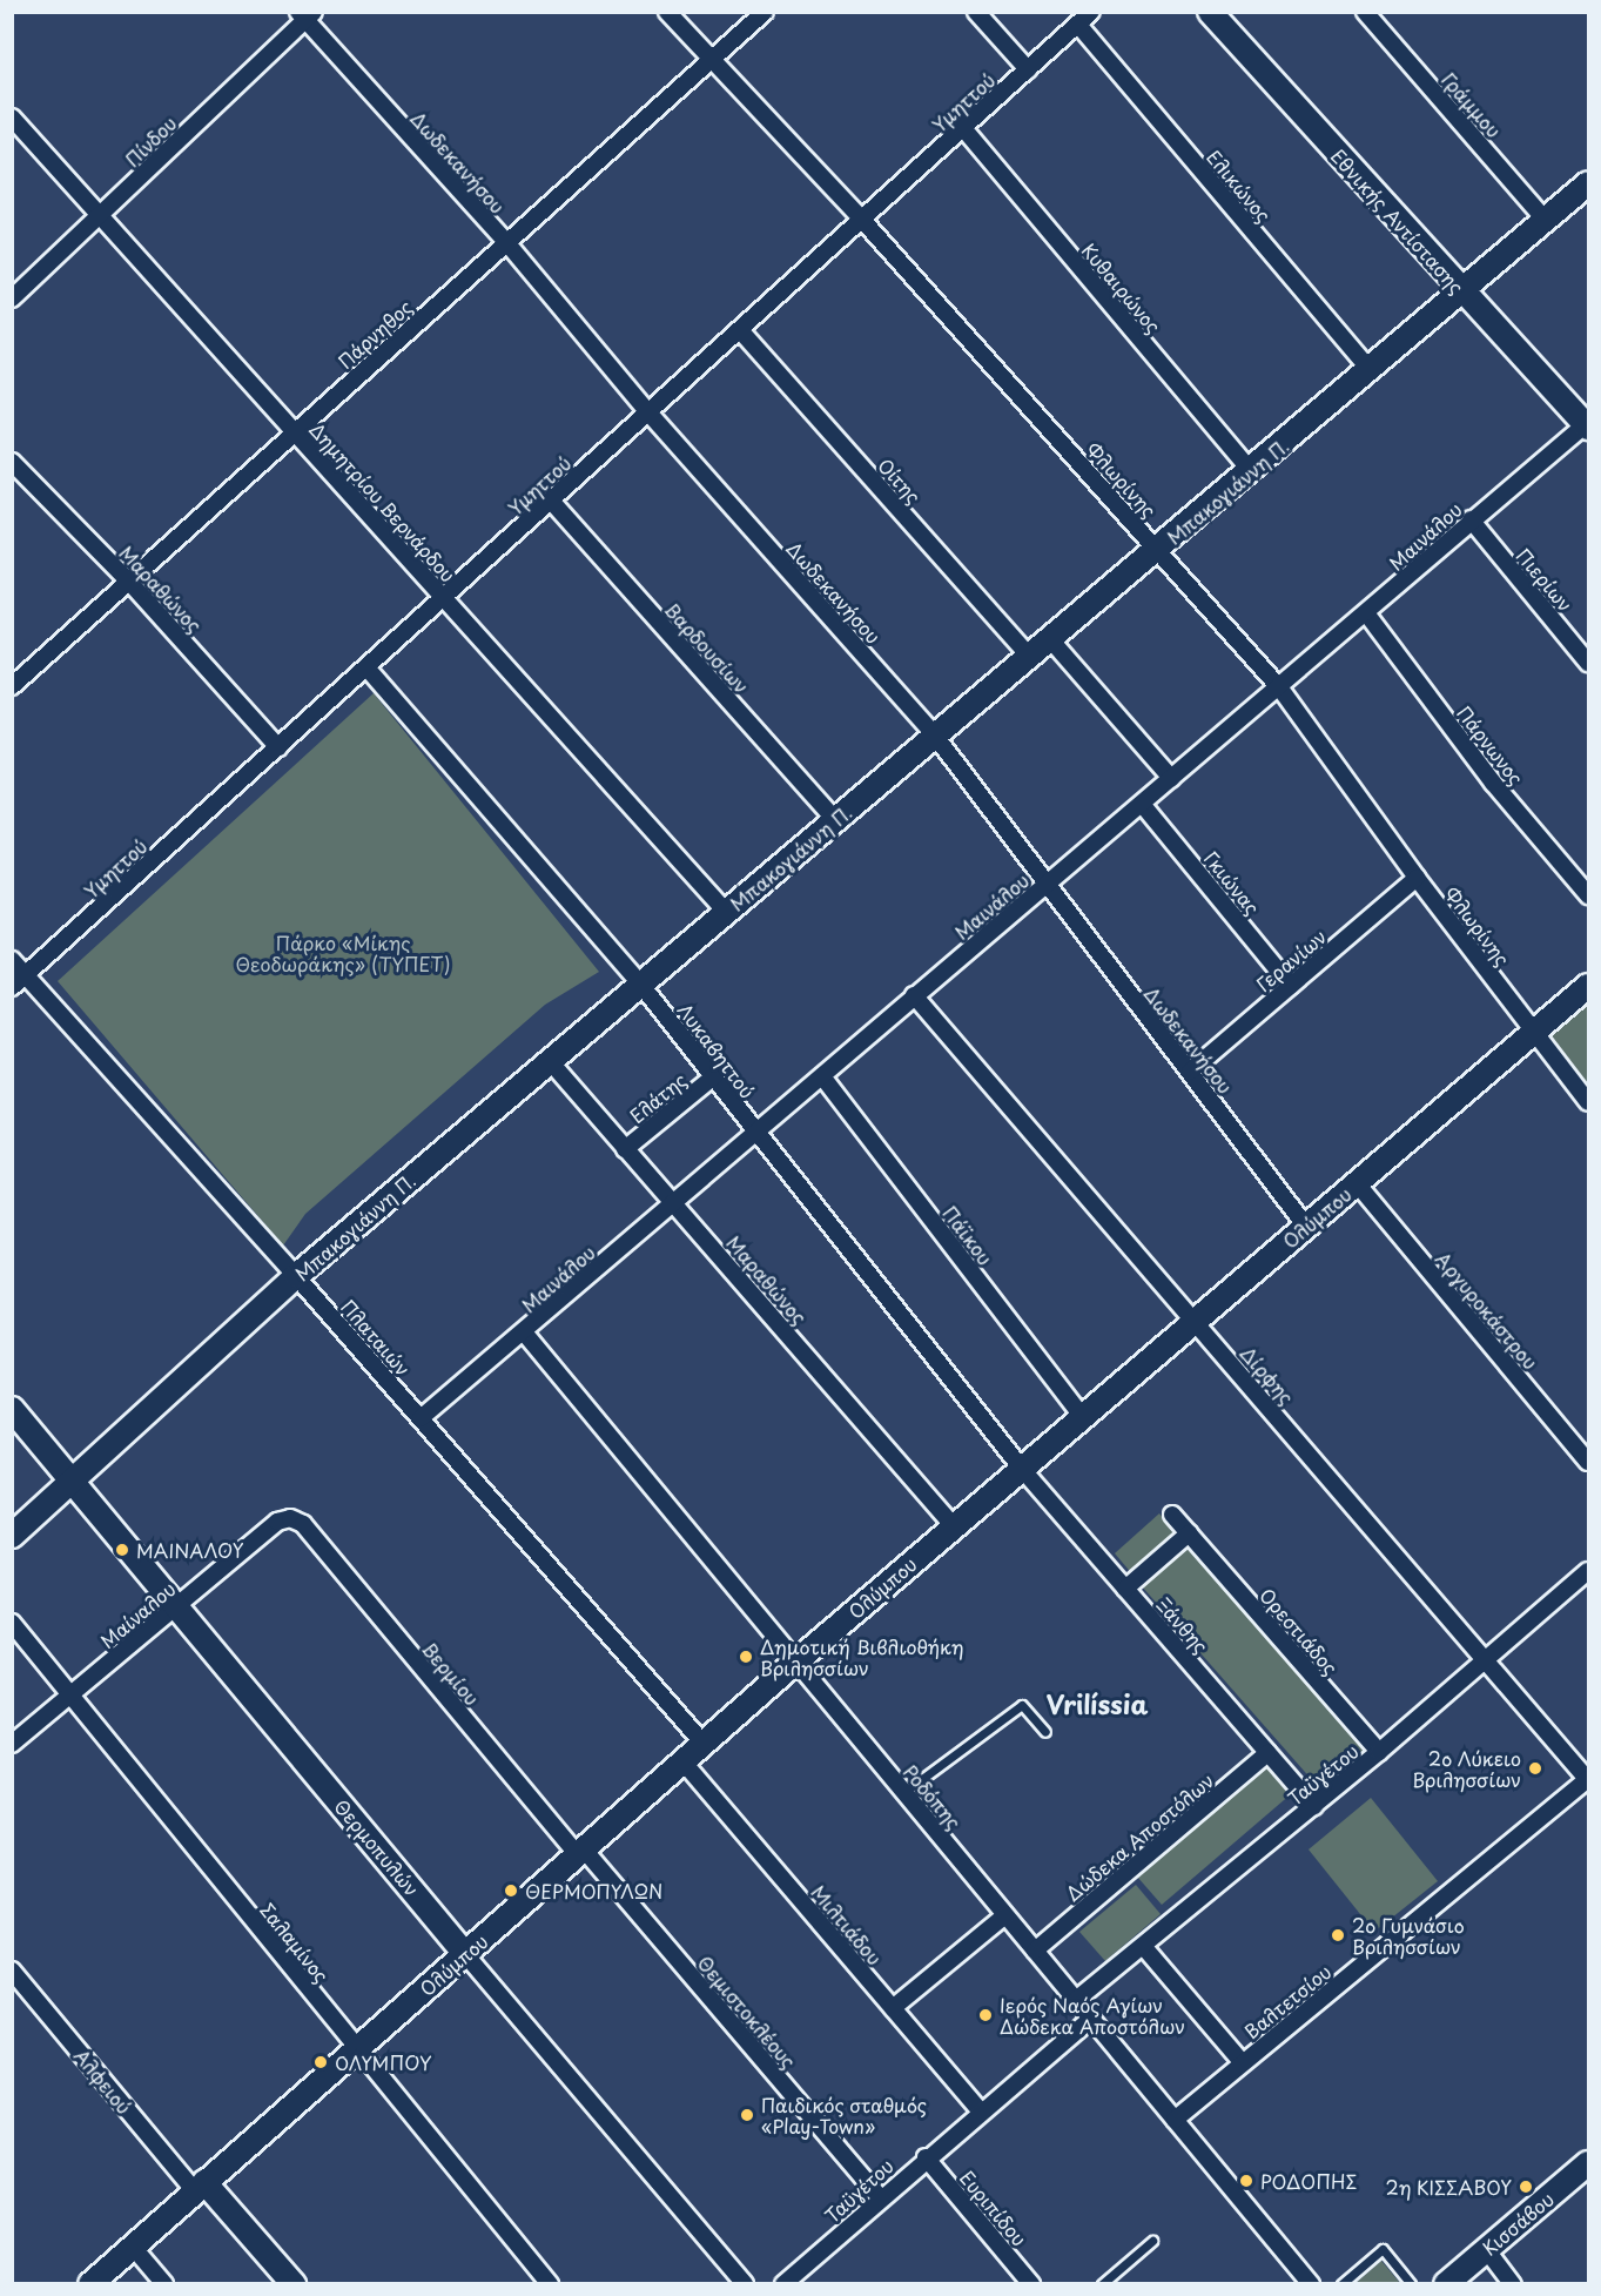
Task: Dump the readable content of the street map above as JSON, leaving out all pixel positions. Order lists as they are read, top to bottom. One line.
{"streets":{"street":["Υμηττού","Γράμμου","Πίνδου","Δωδεκανήσου","Ελικώνος","Εθνικής Αντίστασης","Κυθαιρώνος","Πάρνηθος","Φλωρίνης","Οίτης","Μπακογιάννη Π.","Δημητρίου Βερνάρδου","Μαινάλου","Πιερίων","Μαραθώνος","Βαρδουσίων","Πάρνωνος","Γκιώνας","Γερανίων","Λυκαβηττού","Ελάτης","Ολύμπου","Πάϊκου","Αργυροκάστρου","Πλαταιών","Δίρφης","Μαίναλου","Ξάνθης","Ορεστιάδος","Βερμίου","Ταϋγέτου","Ροδόπης","Δώδεκα Αποστόλων","Θερμοπυλών","Μιλτιάδου","Σαλαμίνος","Βαλτετσίου","Θεμιστοκλέους","Αλφειού","Ευριπίδου","Κισσάβου"]},"crossings":[["Υμηττού","Δωδεκανήσου"],["Υμηττού","Ελικώνος"],["Υμηττού","Κυθαιρώνος"],["Υμηττού","Φλωρίνης"],["Υμηττού","Οίτης"],["Υμηττού","Δημητρίου Βερνάρδου"],["Υμηττού","Μαραθώνος"],["Υμηττού","Βαρδουσίων"],["Υμηττού","Λυκαβηττού"],["Υμηττού","Πλαταιών"],["Γράμμου","Μπακογιάννη Π."],["Πίνδου","Δωδεκανήσου"],["Πίνδου","Δημητρίου Βερνάρδου"],["Δωδεκανήσου","Πάρνηθος"],["Δωδεκανήσου","Μπακογιάννη Π."],["Δωδεκανήσου","Μαινάλου"],["Δωδεκανήσου","Γερανίων"],["Δωδεκανήσου","Ολύμπου"],["Ελικώνος","Μπακογιάννη Π."],["Εθνικής Αντίστασης","Μπακογιάννη Π."],["Εθνικής Αντίστασης","Μαινάλου"],["Κυθαιρώνος","Μπακογιάννη Π."],["Πάρνηθος","Φλωρίνης"],["Πάρνηθος","Δημητρίου Βερνάρδου"],["Πάρνηθος","Μαραθώνος"],["Φλωρίνης","Μπακογιάννη Π."],["Φλωρίνης","Μαινάλου"],["Φλωρίνης","Γερανίων"],["Φλωρίνης","Ολύμπου"],["Οίτης","Μπακογιάννη Π."],["Μπακογιάννη Π.","Δημητρίου Βερνάρδου"],["Μπακογιάννη Π.","Μαραθώνος"],["Μπακογιάννη Π.","Βαρδουσίων"],["Μπακογιάννη Π.","Λυκαβηττού"],["Μπακογιάννη Π.","Πλαταιών"],["Μπακογιάννη Π.","Θερμοπυλών"],["Μαινάλου","Πιερίων"],["Μαινάλου","Μαραθώνος"],["Μαινάλου","Πάρνωνος"],["Μαινάλου","Γκιώνας"],["Μαινάλου","Λυκαβηττού"],["Μαινάλου","Πάϊκου"],["Μαινάλου","Πλαταιών"],["Μαινάλου","Δίρφης"],["Μαινάλου","Ροδόπης"],["Μαραθώνος","Ελάτης"],["Μαραθώνος","Ολύμπου"],["Γκιώνας","Γερανίων"],["Λυκαβηττού","Ελάτης"],["Λυκαβηττού","Ολύμπου"],["Λυκαβηττού","Ξάνθης"],["Ολύμπου","Πάϊκου"],["Ολύμπου","Αργυροκάστρου"],["Ολύμπου","Πλαταιών"],["Ολύμπου","Δίρφης"],["Ολύμπου","Ξάνθης"],["Ολύμπου","Βερμίου"],["Ολύμπου","Ροδόπης"],["Ολύμπου","Θερμοπυλών"],["Ολύμπου","Μιλτιάδου"],["Ολύμπου","Σαλαμίνος"],["Ολύμπου","Θεμιστοκλέους"],["Ολύμπου","Αλφειού"],["Δίρφης","Ταϋγέτου"],["Δίρφης","Βαλτετσίου"],["Μαίναλου","Βερμίου"],["Μαίναλου","Θερμοπυλών"],["Μαίναλου","Σαλαμίνος"],["Ξάνθης","Ταϋγέτου"],["Ξάνθης","Δώδεκα Αποστόλων"],["Ορεστιάδος","Ταϋγέτου"],["Βερμίου","Θεμιστοκλέους"],["Ταϋγέτου","Ροδόπης"],["Ταϋγέτου","Μιλτιάδου"],["Ταϋγέτου","Θεμιστοκλέους"],["Ταϋγέτου","Ευριπίδου"],["Ροδόπης","Δώδεκα Αποστόλων"],["Ροδόπης","Βαλτετσίου"]],"districts":["Vrilíssia"],"parks":["Πάρκο «Μίκης Θεοδωράκης» (ΤΥΠΕΤ)"],"places":["ΜΑΙΝΑΛΟΥ","Δημοτική Βιβλιοθήκη Βριλησσίων","2ο Λύκειο Βριλησσίων","ΘΕΡΜΟΠΥΛΩΝ","2ο Γυμνάσιο Βριλησσίων","Ιερός Ναός Αγίων Δώδεκα Αποστόλων","ΟΛΥΜΠΟΥ","Παιδικός σταθμός «Play-Town»","ΡΟΔΟΠΗΣ","2η ΚΙΣΣΑΒΟΥ"]}
